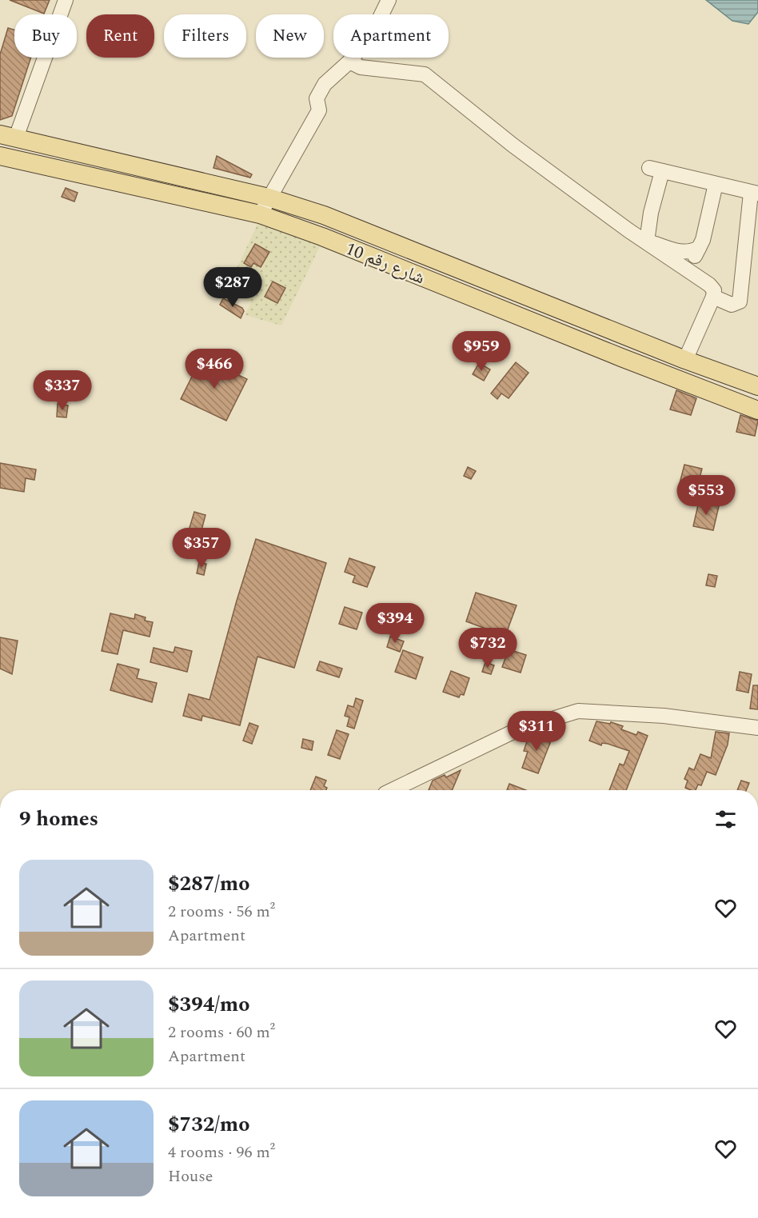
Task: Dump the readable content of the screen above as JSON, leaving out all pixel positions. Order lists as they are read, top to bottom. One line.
{"streets":{"main road":["شارع رقم 10"]},"page":{"chip":["Buy","Rent","Filters","New","Apartment"],"price":["$287","$959","$466","$337","$553","$357","$394","$732","$311"],"heading":"9 homes","list":[{"name":"$287/mo","note":"2 rooms · 56 m² · Apartment"},{"name":"$394/mo","note":"2 rooms · 60 m² · Apartment"},{"name":"$732/mo","note":"4 rooms · 96 m² · House"}]}}
